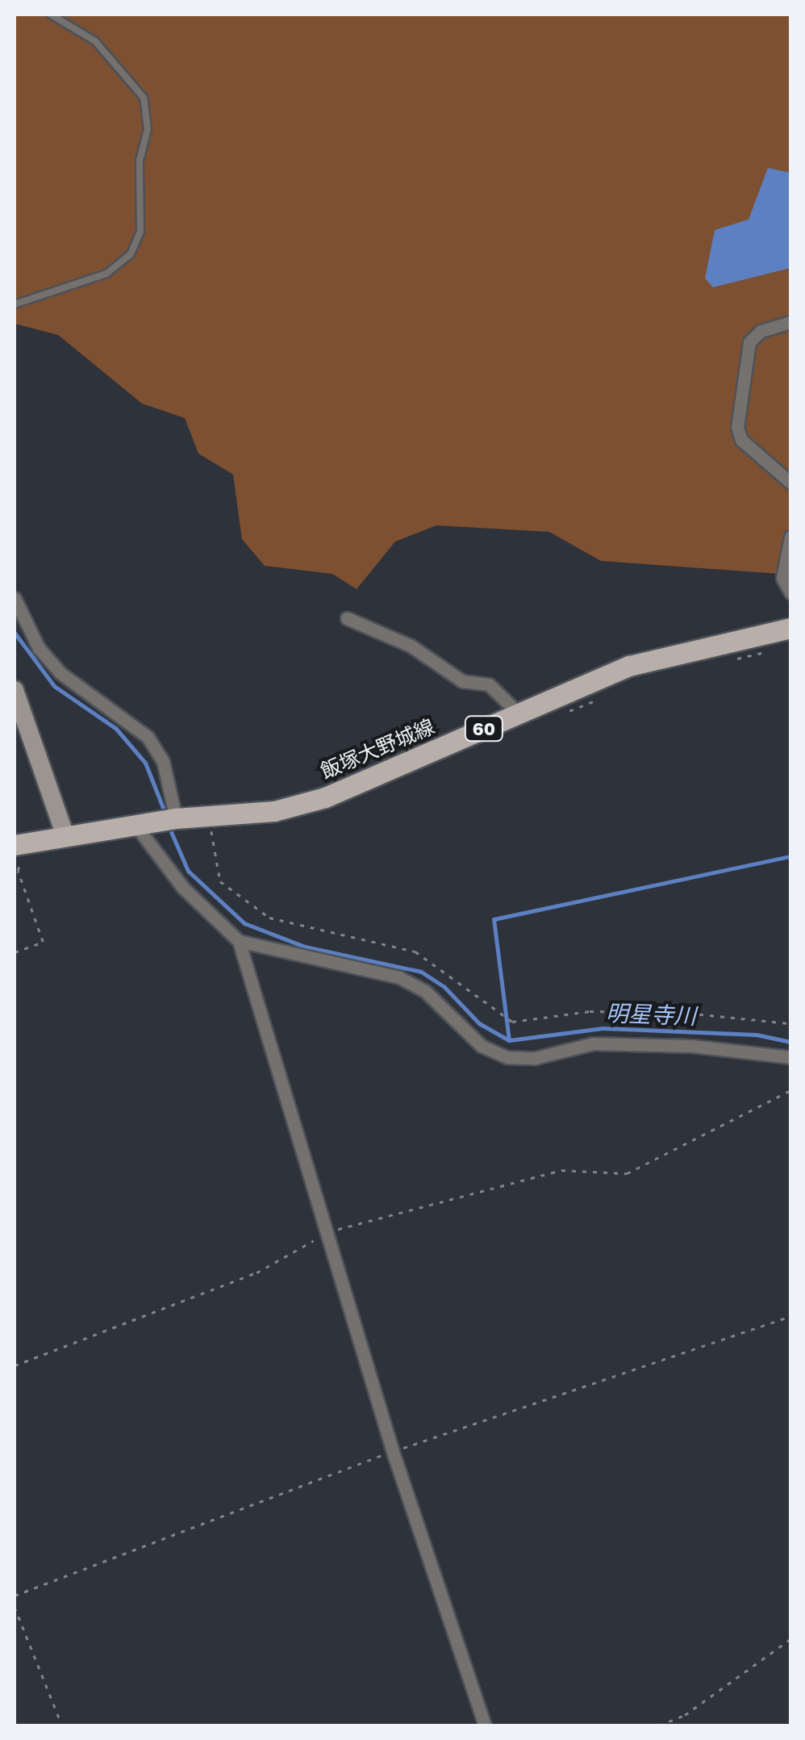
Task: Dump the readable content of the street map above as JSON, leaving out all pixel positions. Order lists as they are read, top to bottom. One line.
{"streets":{"main road":["60","飯塚大野城線"]},"water":["明星寺川"]}
